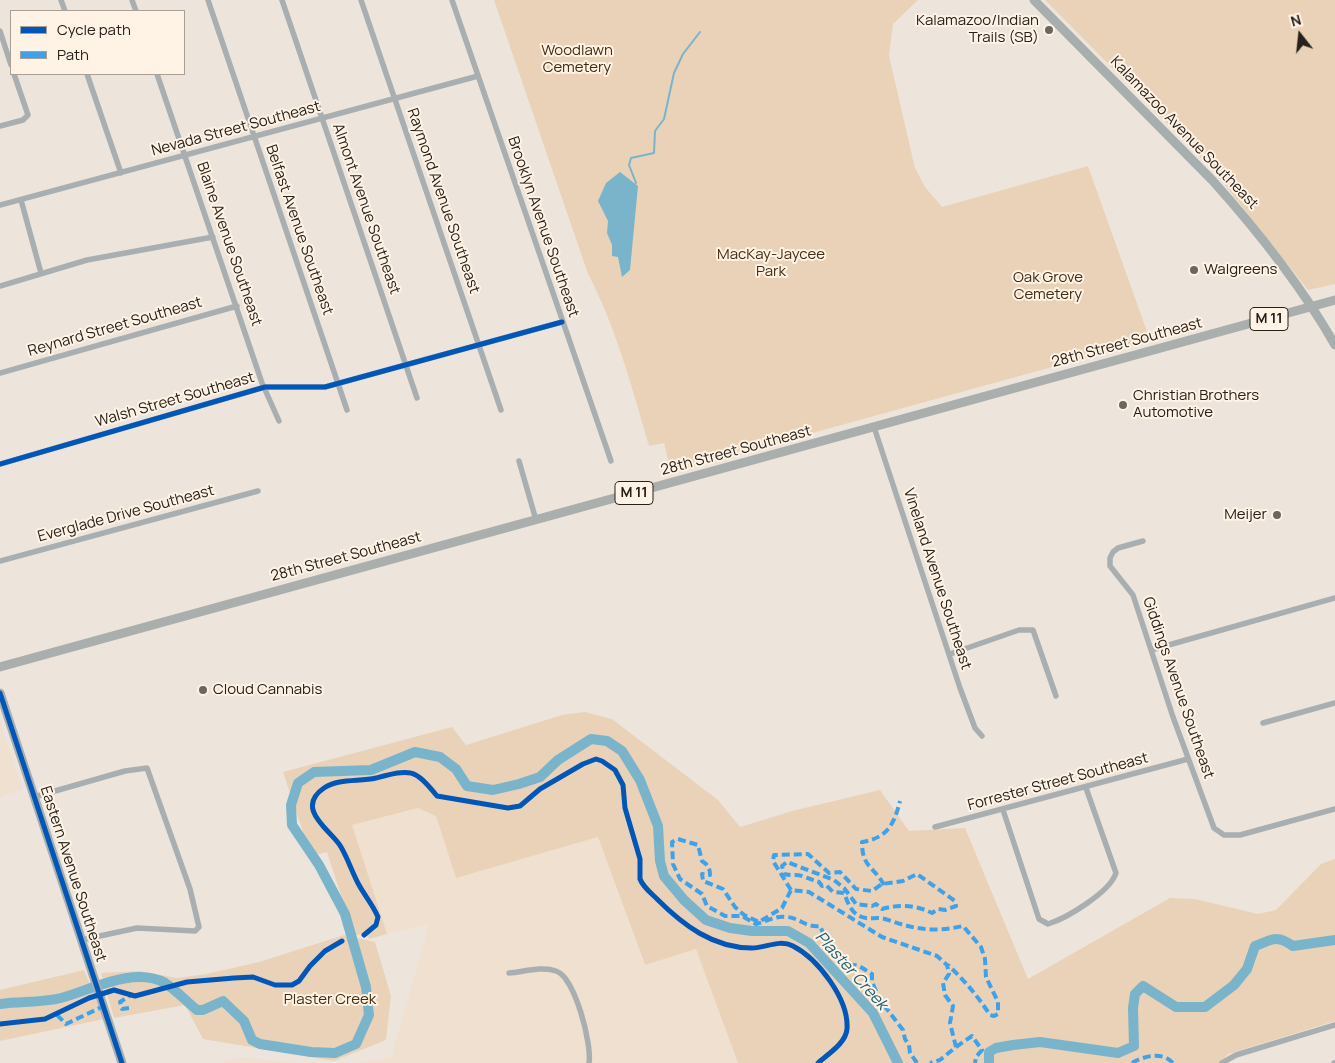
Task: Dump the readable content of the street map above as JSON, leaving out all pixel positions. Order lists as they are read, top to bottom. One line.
{"streets":{"main road":["Kalamazoo Avenue Southeast","M 11","28th Street Southeast","Eastern Avenue Southeast"],"street":["Nevada Street Southeast","Raymond Avenue Southeast","Almont Avenue Southeast","Brooklyn Avenue Southeast","Belfast Avenue Southeast","Blaine Avenue Southeast","Reynard Street Southeast","Walsh Street Southeast","Everglade Drive Southeast","Vineland Avenue Southeast","Giddings Avenue Southeast","Forrester Street Southeast"]},"crossings":[["Nevada Street Southeast","Raymond Avenue Southeast"],["Nevada Street Southeast","Almont Avenue Southeast"],["Nevada Street Southeast","Brooklyn Avenue Southeast"],["Nevada Street Southeast","Belfast Avenue Southeast"],["Nevada Street Southeast","Blaine Avenue Southeast"],["Kalamazoo Avenue Southeast","28th Street Southeast"],["Raymond Avenue Southeast","Walsh Street Southeast"],["Almont Avenue Southeast","Walsh Street Southeast"],["Brooklyn Avenue Southeast","Walsh Street Southeast"],["Belfast Avenue Southeast","Walsh Street Southeast"],["Blaine Avenue Southeast","Reynard Street Southeast"],["Blaine Avenue Southeast","Walsh Street Southeast"],["28th Street Southeast","Vineland Avenue Southeast"],["Giddings Avenue Southeast","Forrester Street Southeast"]],"water":["Plaster Creek"],"parks":["Woodlawn Cemetery","MacKay-Jaycee Park","Oak Grove Cemetery","Plaster Creek"],"places":["Kalamazoo/Indian Trails (SB)","Walgreens","Christian Brothers Automotive","Meijer","Cloud Cannabis"],"legend":["Cycle path","Path"],"north":"top"}
